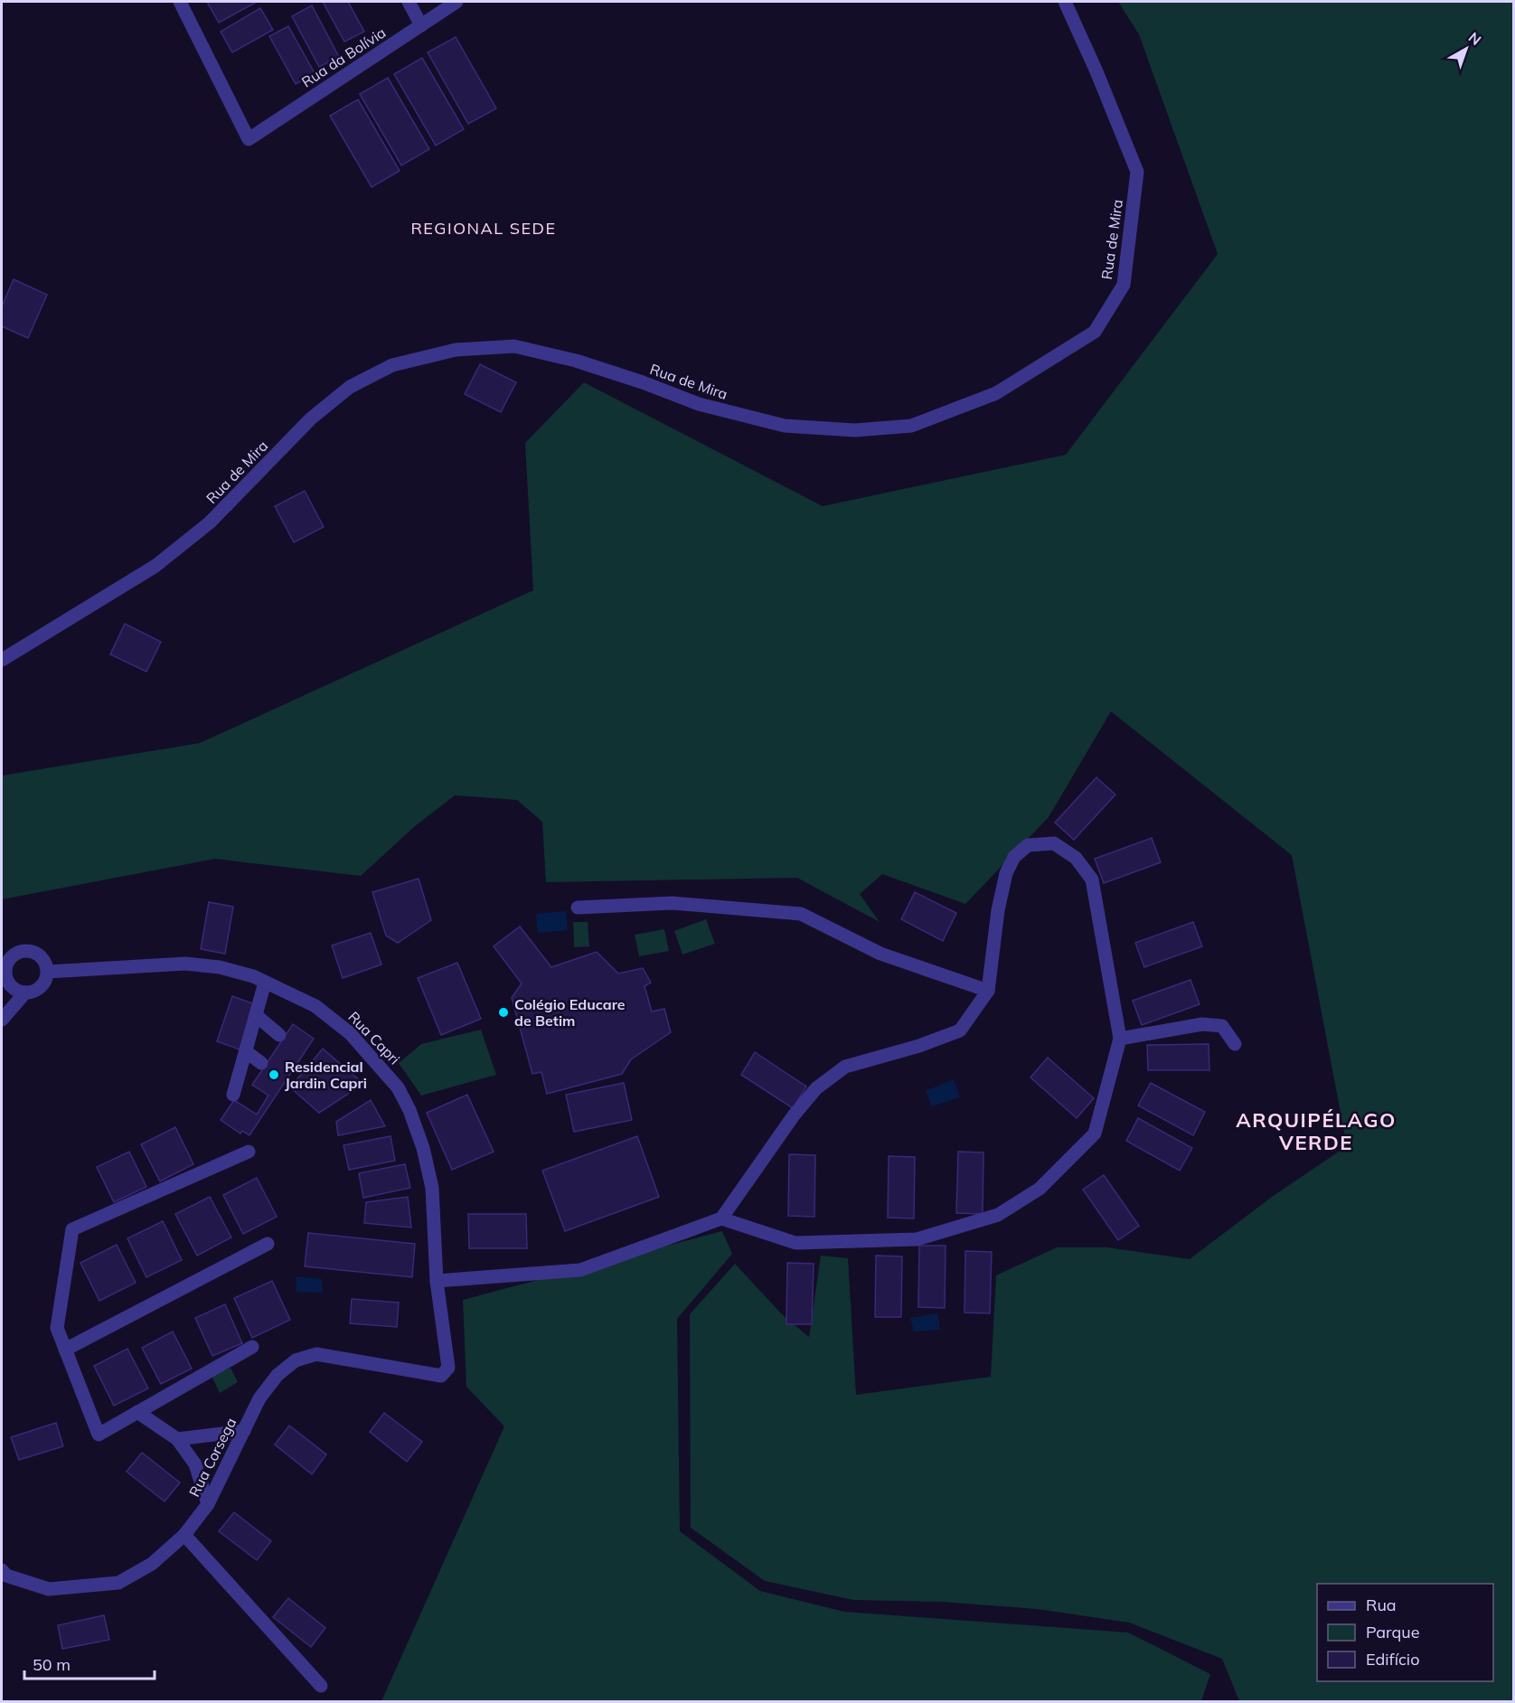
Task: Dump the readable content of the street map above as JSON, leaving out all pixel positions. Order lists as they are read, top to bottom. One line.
{"streets":{"street":["Rua da Bolívia","Rua de Mira","Rua Capri","Rua Corsega"]},"crossings":[["Rua Capri","Rua Corsega"]],"districts":["REGIONAL SEDE","ARQUIPÉLAGO VERDE"],"places":["Colégio Educare de Betim","Residencial Jardin Capri"],"legend":["Rua","Parque","Edifício"],"scale_bar":"50 m","north":"top right"}
